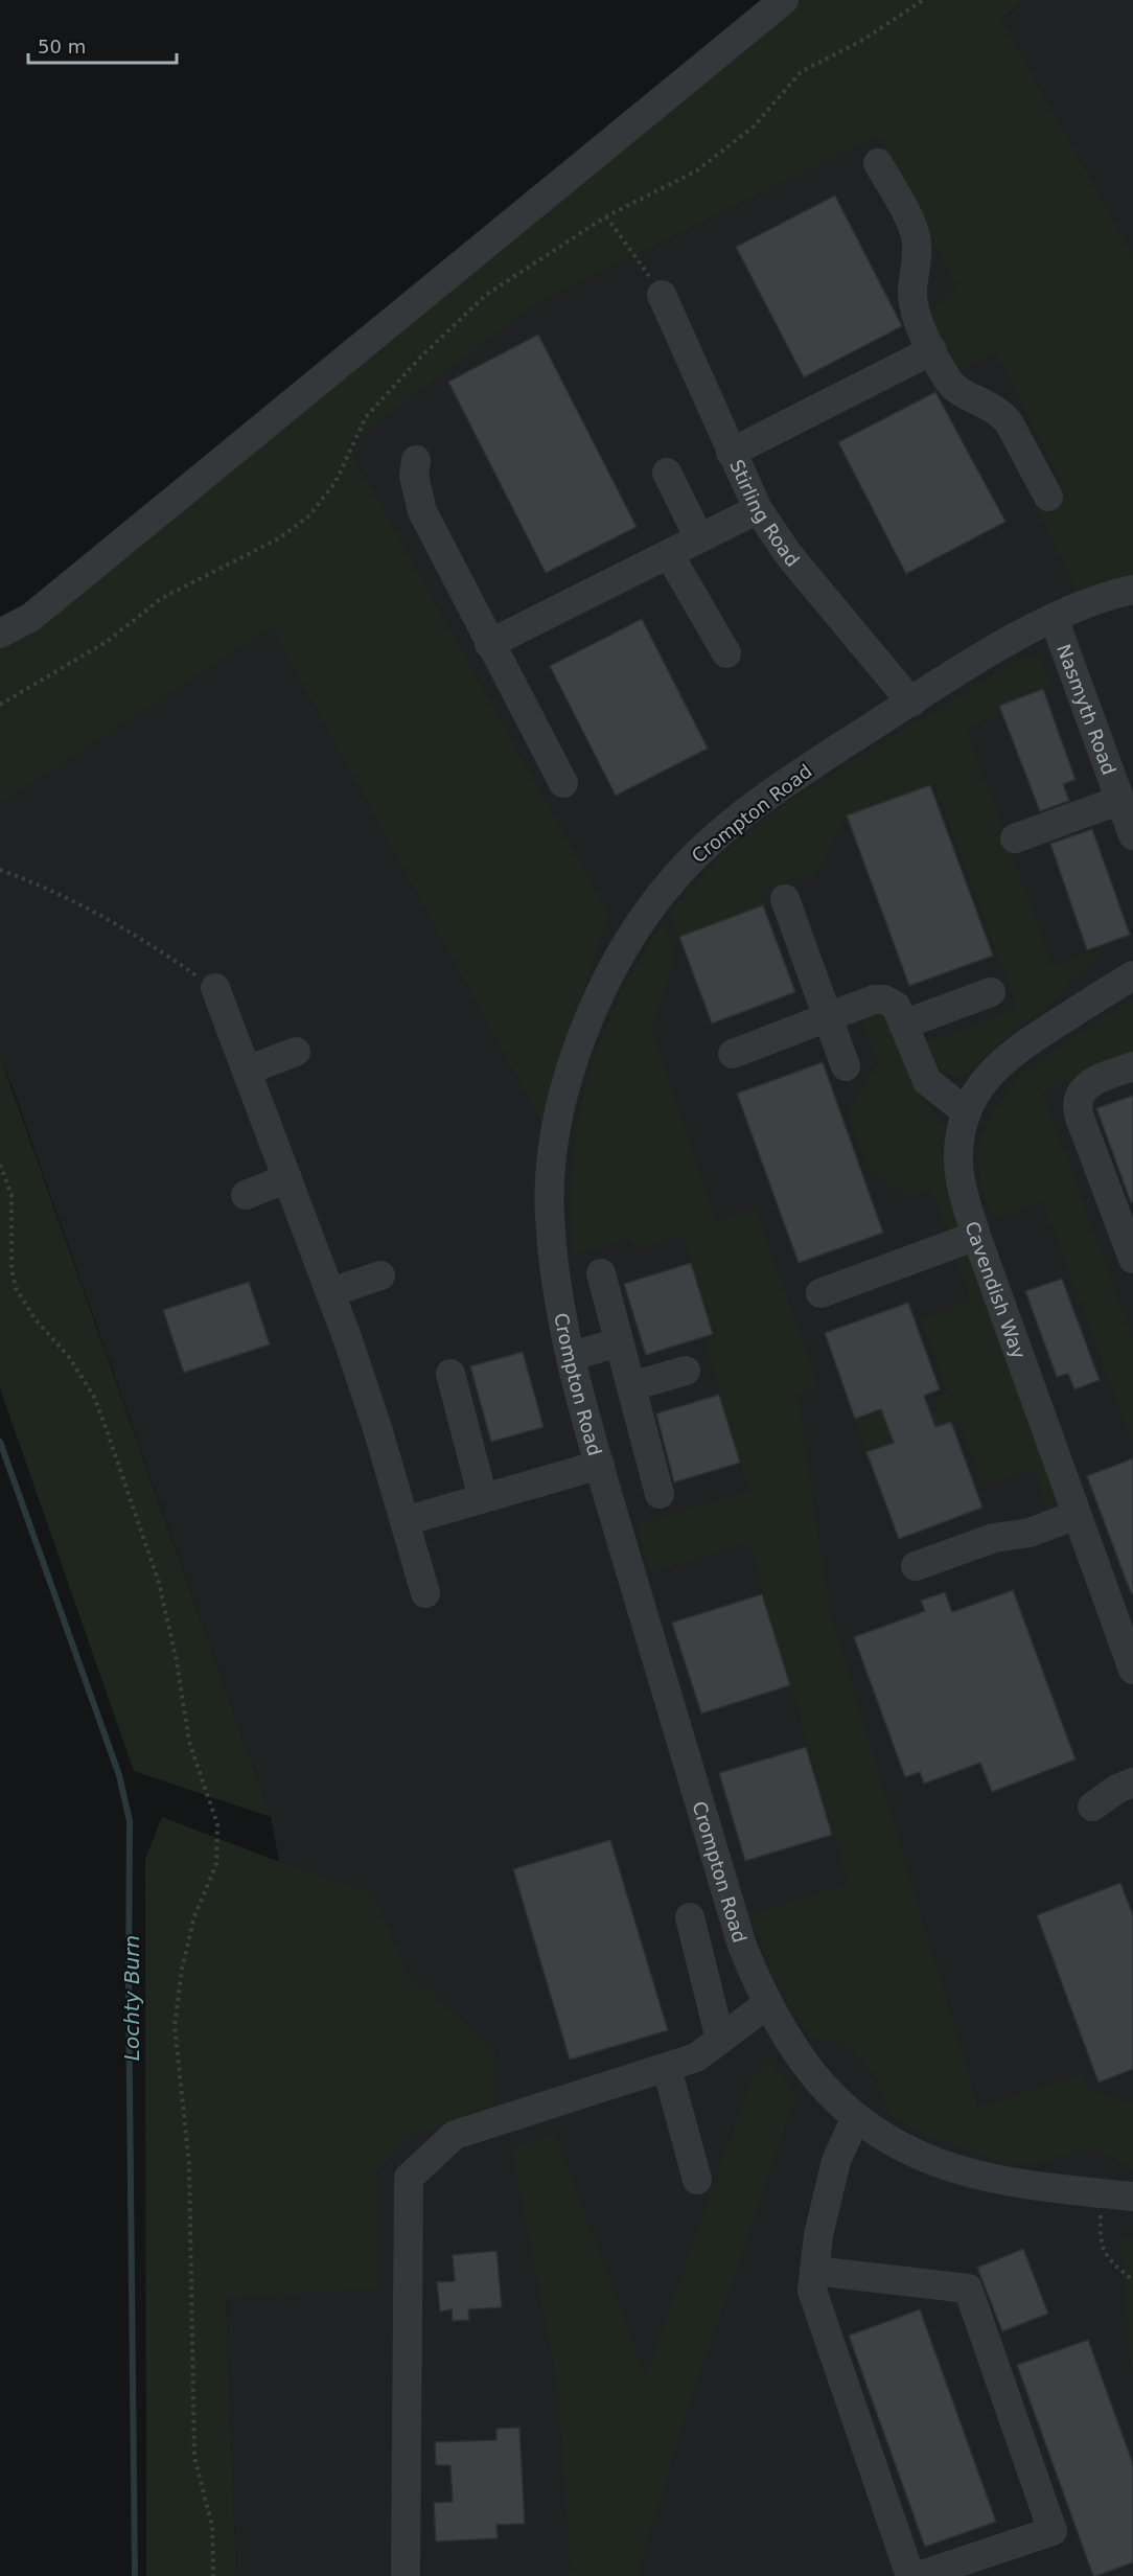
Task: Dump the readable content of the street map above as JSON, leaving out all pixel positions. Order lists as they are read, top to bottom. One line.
{"streets":{"street":["Stirling Road","Nasmyth Road","Crompton Road","Cavendish Way"]},"crossings":[["Stirling Road","Crompton Road"],["Nasmyth Road","Crompton Road"]],"water":["Lochty Burn"],"scale_bar":"50 m"}
